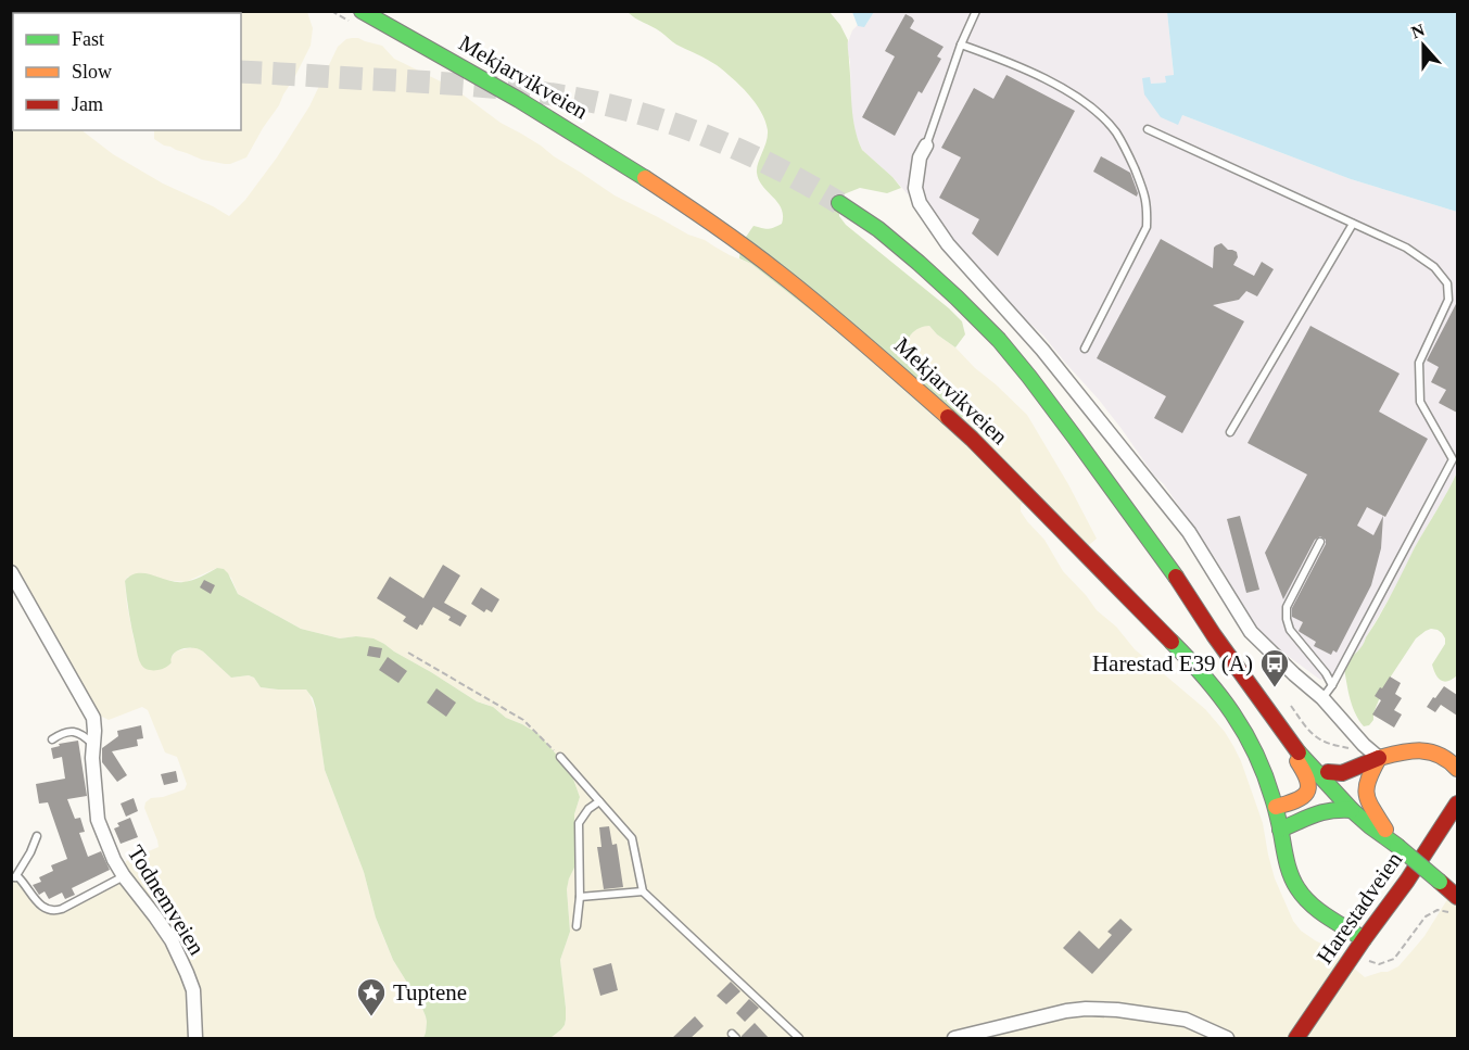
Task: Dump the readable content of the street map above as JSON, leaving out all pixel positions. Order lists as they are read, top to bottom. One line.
{"streets":{"main road":["Mekjarvikveien","Harestadveien"],"street":["Todnemveien"]},"crossings":[["Mekjarvikveien","Harestadveien"]],"places":{"bus stop":["Harestad E39 (A)"],"place":["Tuptene"]},"legend":["Fast","Slow","Jam"],"north":"top"}
